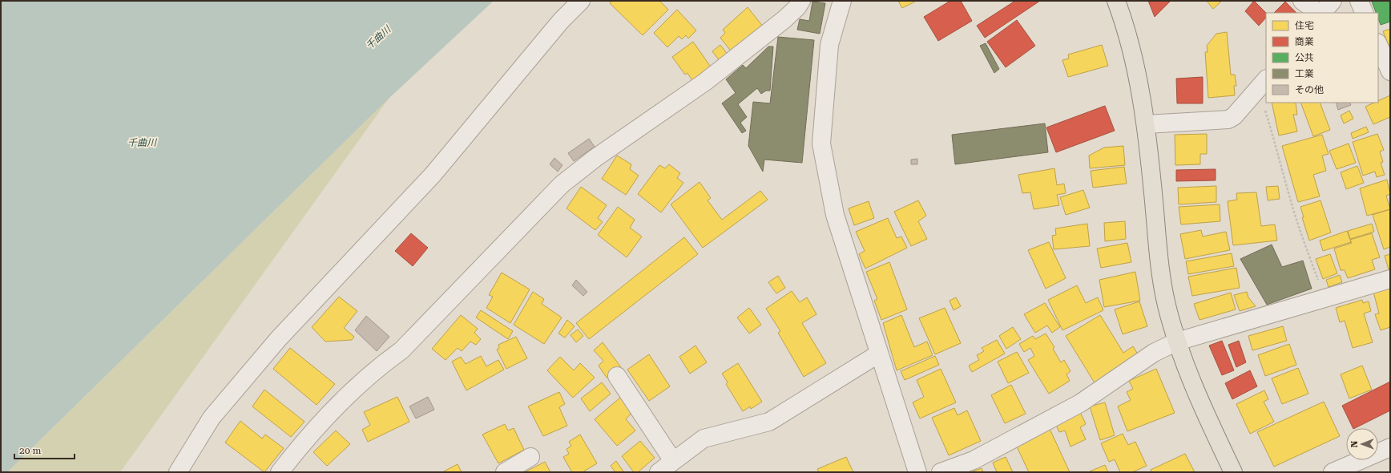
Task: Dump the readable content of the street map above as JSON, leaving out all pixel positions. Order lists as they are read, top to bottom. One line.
{"water":["千曲川"],"legend":["住宅","商業","公共","工業","その他"],"scale_bar":"20 m","north":"left"}
